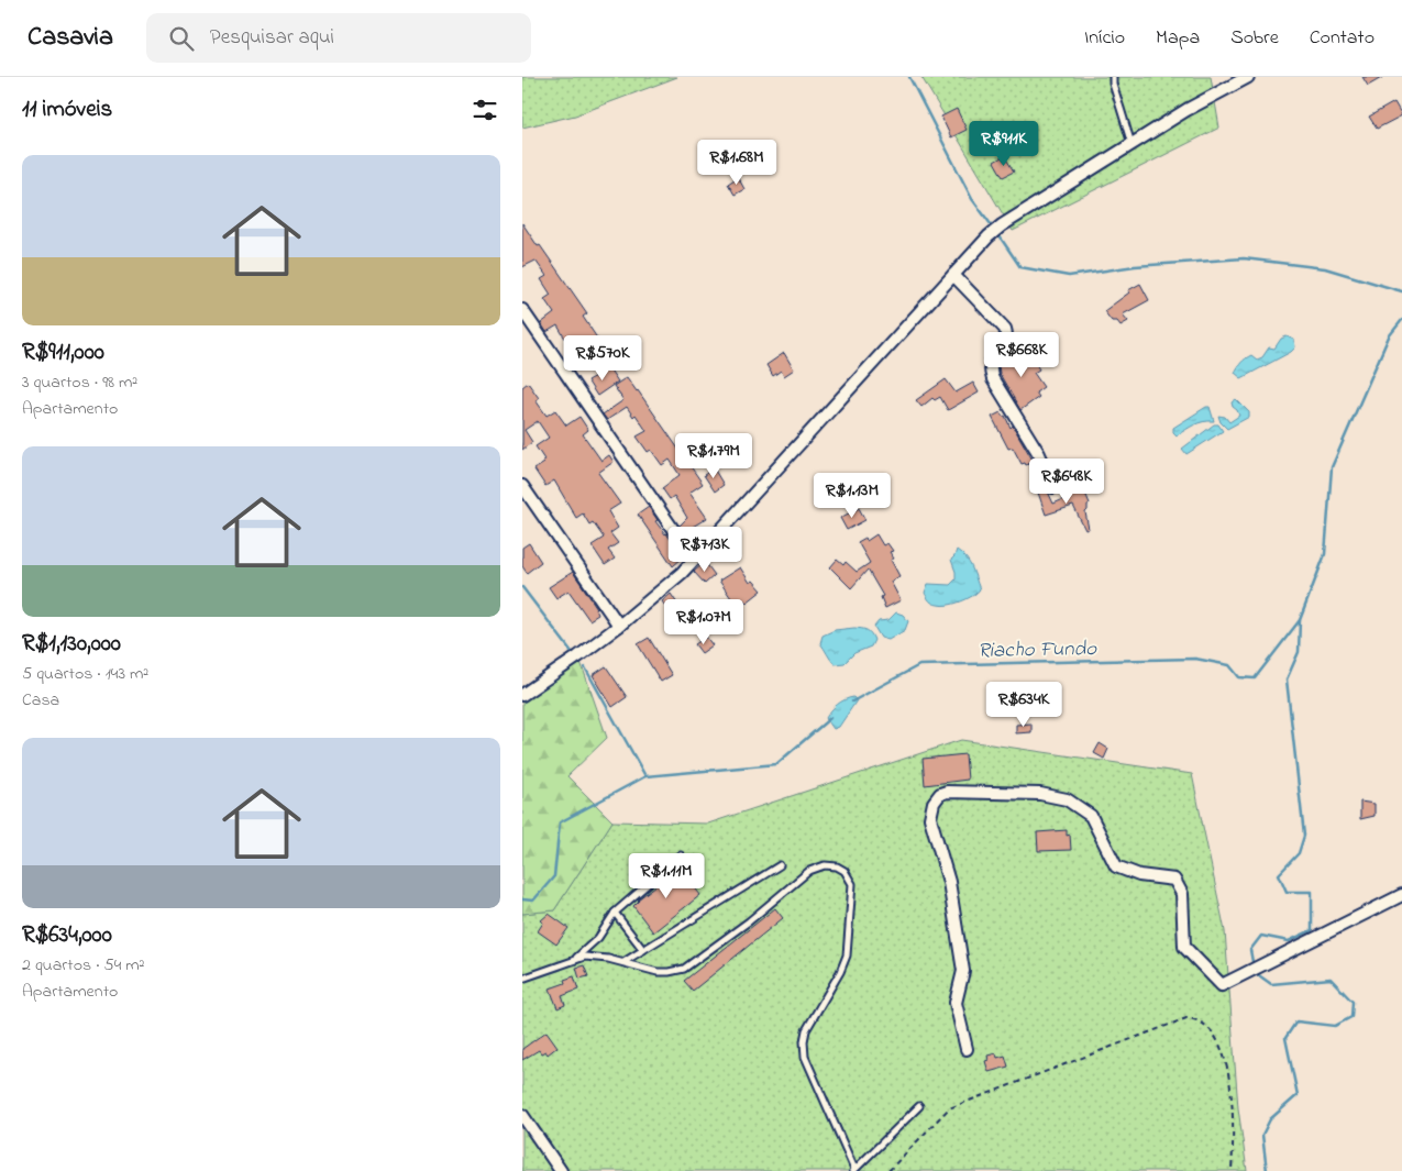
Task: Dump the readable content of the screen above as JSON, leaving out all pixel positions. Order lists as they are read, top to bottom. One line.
{"water":["Riacho Fundo"],"page":{"header":"Casavia","search":"Pesquisar aqui","nav":["Início","Mapa","Sobre","Contato"],"heading":"11 imóveis","price":["R$911K","R$1.68M","R$668K","R$570K","R$1.79M","R$648K","R$1.13M","R$713K","R$1.07M","R$634K","R$1.11M"],"list":[{"name":"R$911,000","note":"3 quartos · 98 m² · Apartamento"},{"name":"R$1,130,000","note":"5 quartos · 143 m² · Casa"},{"name":"R$634,000","note":"2 quartos · 54 m² · Apartamento"}]}}
